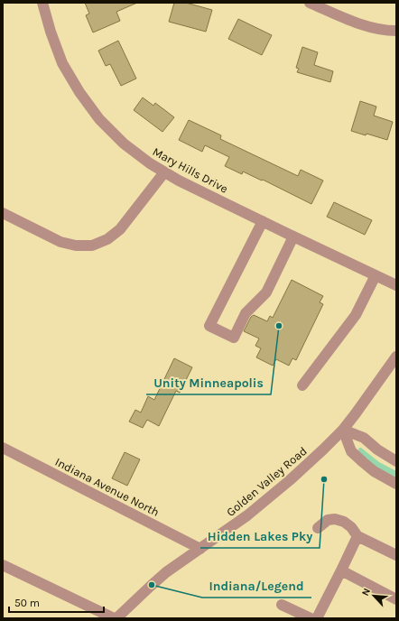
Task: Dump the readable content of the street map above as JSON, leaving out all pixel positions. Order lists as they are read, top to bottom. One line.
{"streets":{"street":["Mary Hills Drive","Golden Valley Road","Indiana Avenue North"]},"crossings":[["Golden Valley Road","Indiana Avenue North"]],"places":["Unity Minneapolis","Hidden Lakes Pky","Indiana/Legend"],"scale_bar":"50 m","north":"top left"}
